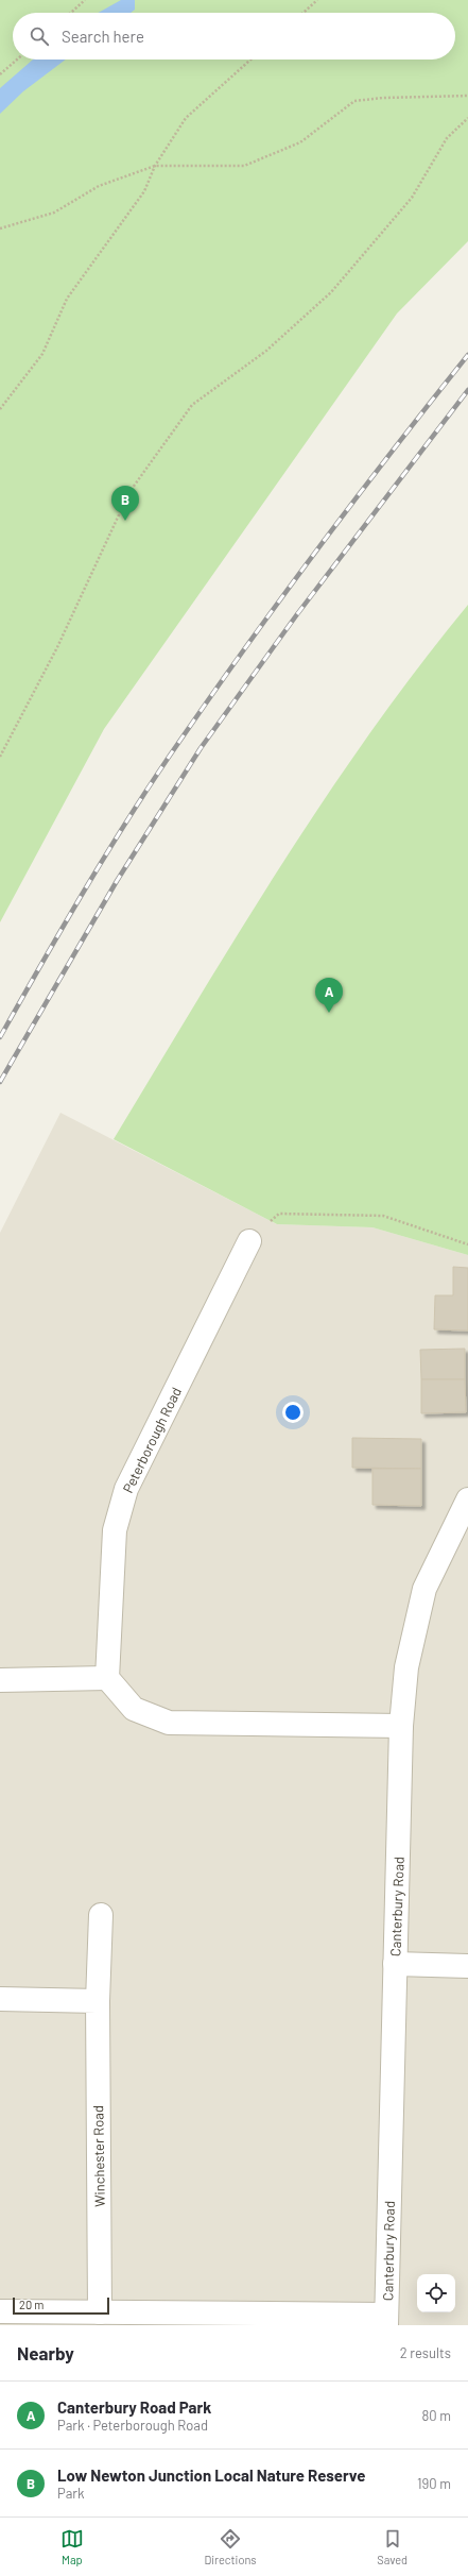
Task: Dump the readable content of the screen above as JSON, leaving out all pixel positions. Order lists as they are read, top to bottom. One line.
{"streets":{"street":["Peterborough Road","Canterbury Road","Winchester Road"]},"scale_bar":"20 m","page":{"search":"Search here","pins":["B","A"],"scale":"20 m","heading":["Nearby","2 results"],"list":[{"mark":"A","name":"Canterbury Road Park","note":"Park · Peterborough Road","value":"80 m"},{"mark":"B","name":"Low Newton Junction Local Nature Reserve","note":"Park","value":"190 m"}],"nav":["Map","Directions","Saved"]}}
